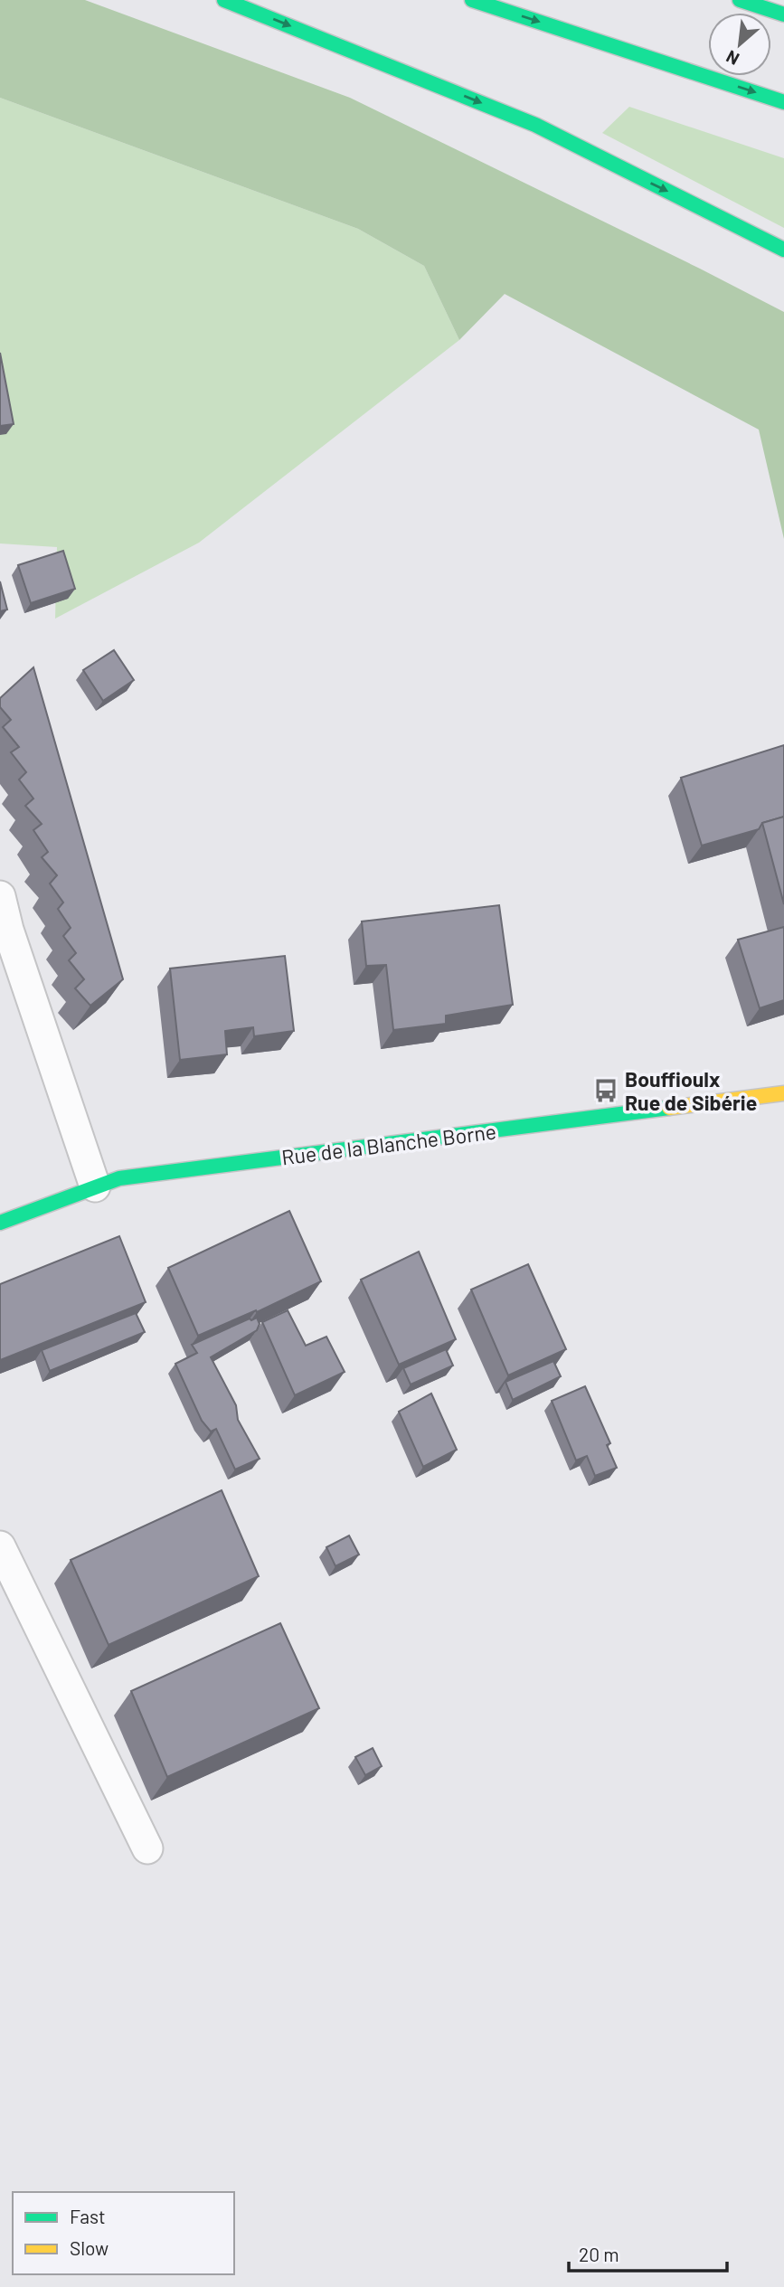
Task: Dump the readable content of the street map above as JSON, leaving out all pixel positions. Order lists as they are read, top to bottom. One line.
{"streets":{"main road":["Rue de la Blanche Borne"]},"places":{"bus stop":["Bouffioulx Rue de Sibérie"]},"legend":["Fast","Slow"],"scale_bar":"20 m","north":"bottom left"}
